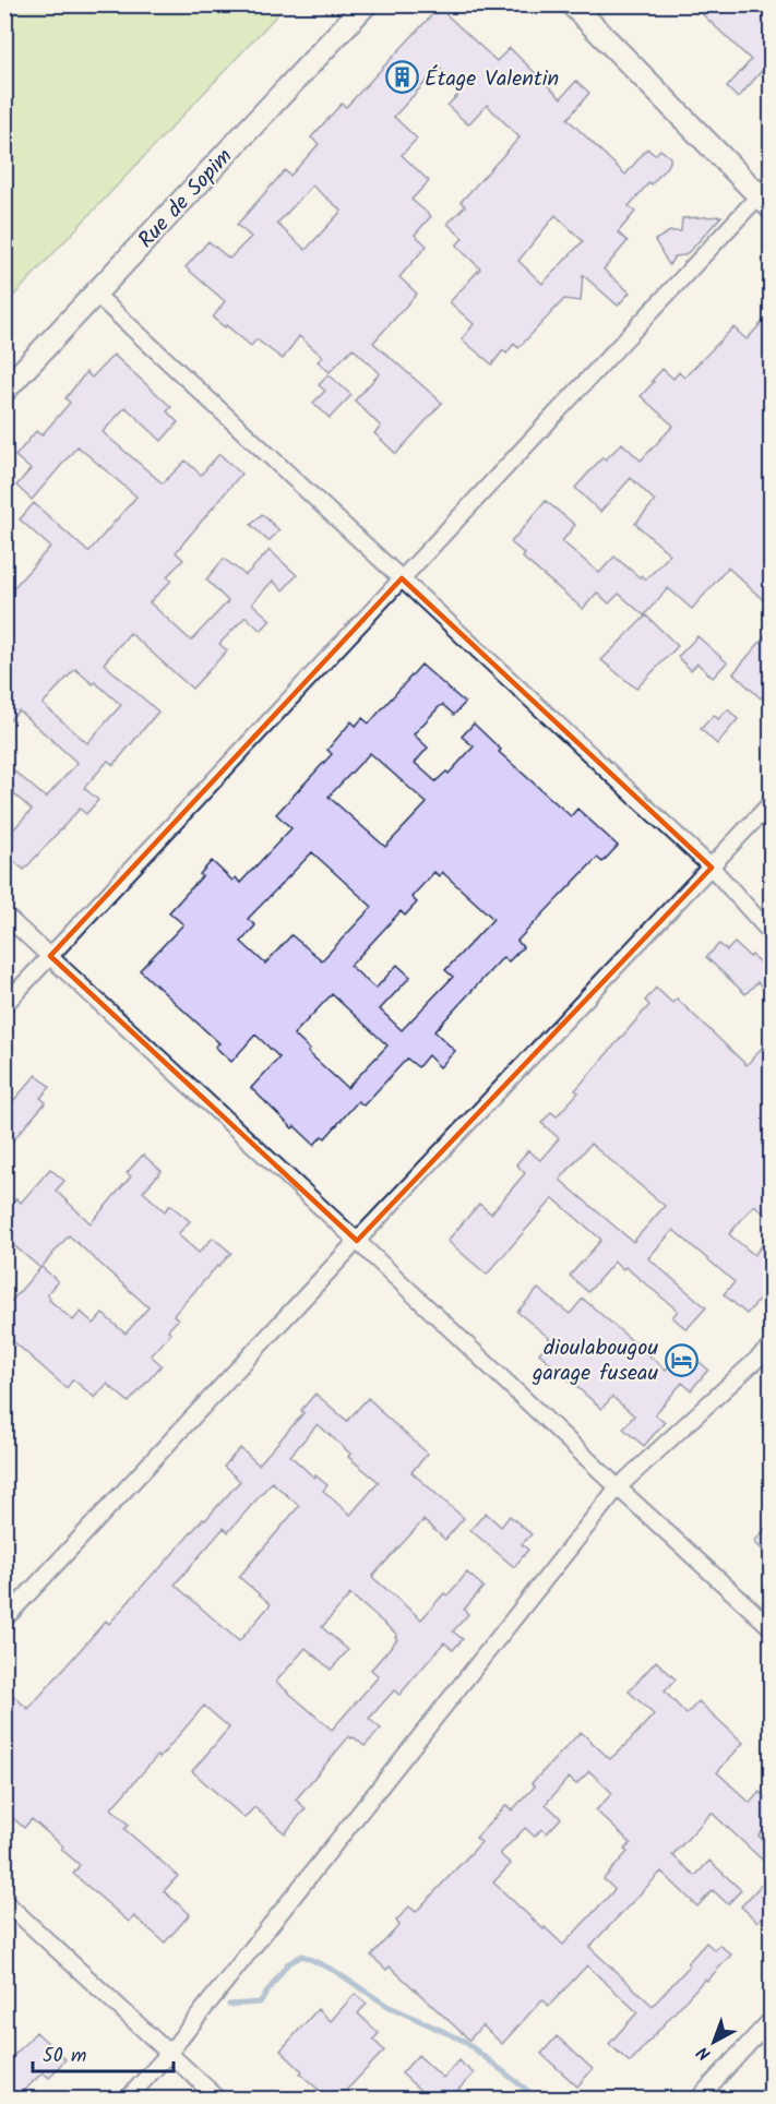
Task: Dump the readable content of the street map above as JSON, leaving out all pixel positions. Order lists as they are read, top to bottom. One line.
{"streets":{"street":["Rue de Sopim"]},"places":{"building":["Étage Valentin"],"hotel":["dioulabougou garage fuseau"]},"scale_bar":"50 m","north":"bottom left"}
